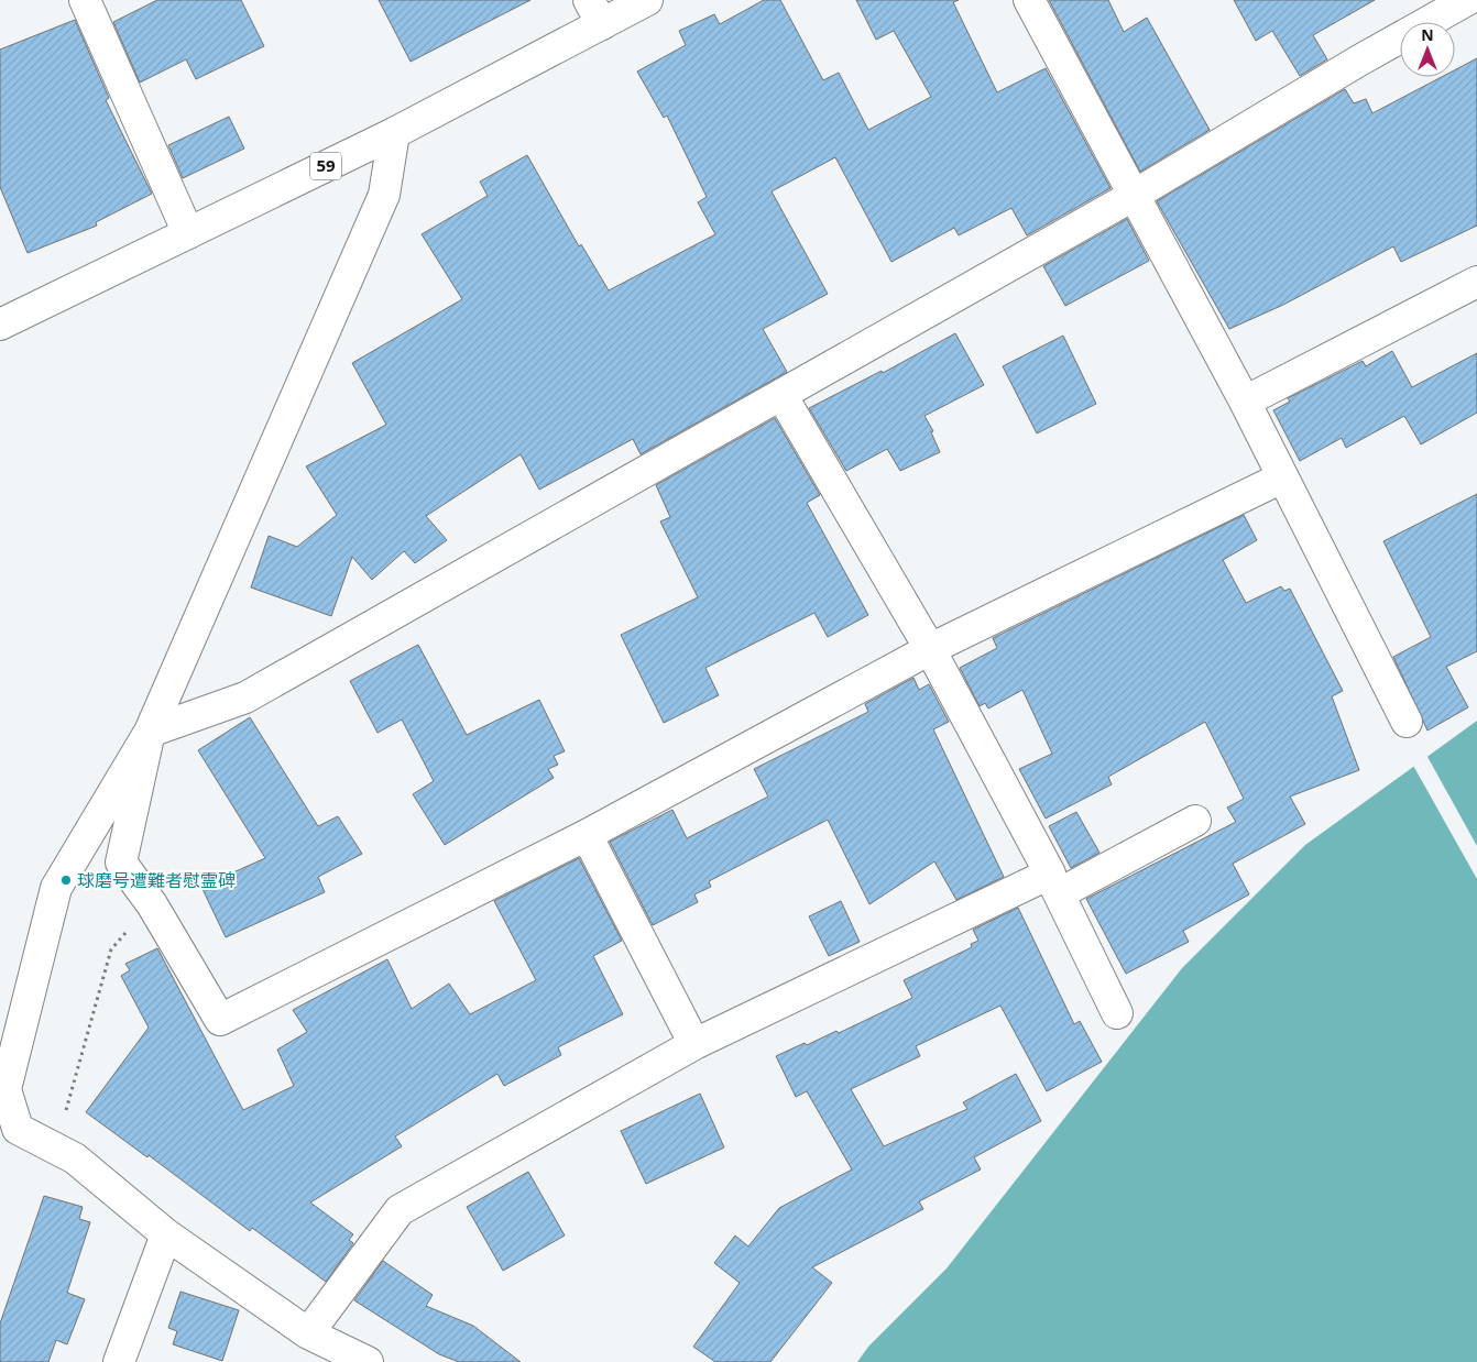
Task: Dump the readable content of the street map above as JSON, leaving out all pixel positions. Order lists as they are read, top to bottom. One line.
{"streets":{"street":["59"]},"places":["球磨号遭難者慰霊碑"],"north":"top"}
